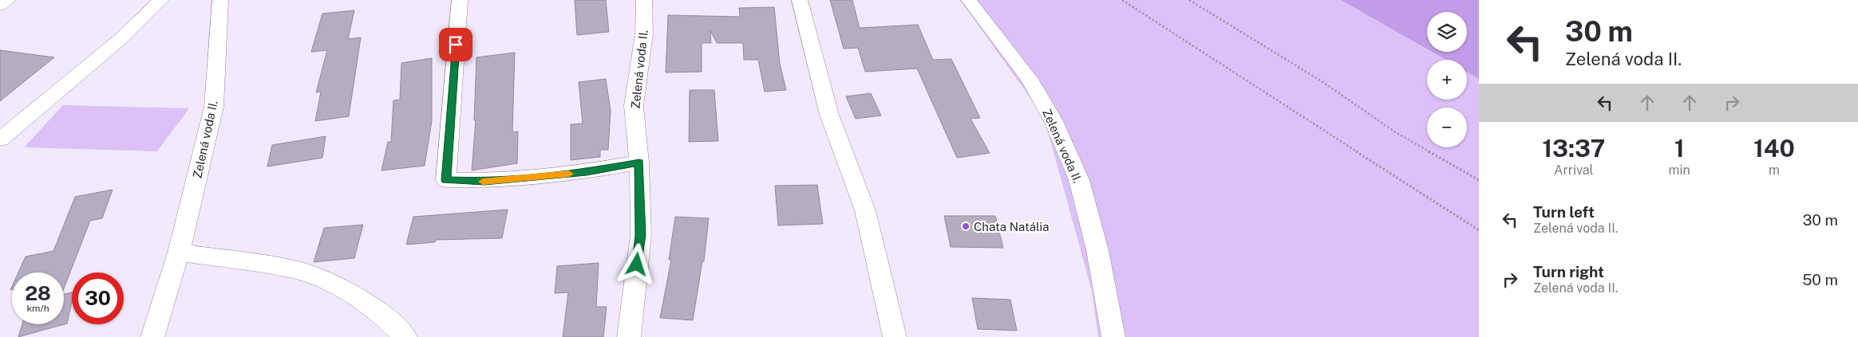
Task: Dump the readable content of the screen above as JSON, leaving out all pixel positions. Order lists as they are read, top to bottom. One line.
{"streets":{"street":["Zelená voda II."]},"places":["Chata Natália"],"page":{"turn":["30 m","Zelená voda II."],"map_buttons":["+","−"],"eta":["13:37","Arrival","1","min","140","m"],"list":[{"name":"Turn left","note":"Zelená voda II.","value":"30 m"},{"name":"Turn right","note":"Zelená voda II.","value":"50 m"}],"speed":"28 km/h","limit":"30"}}
